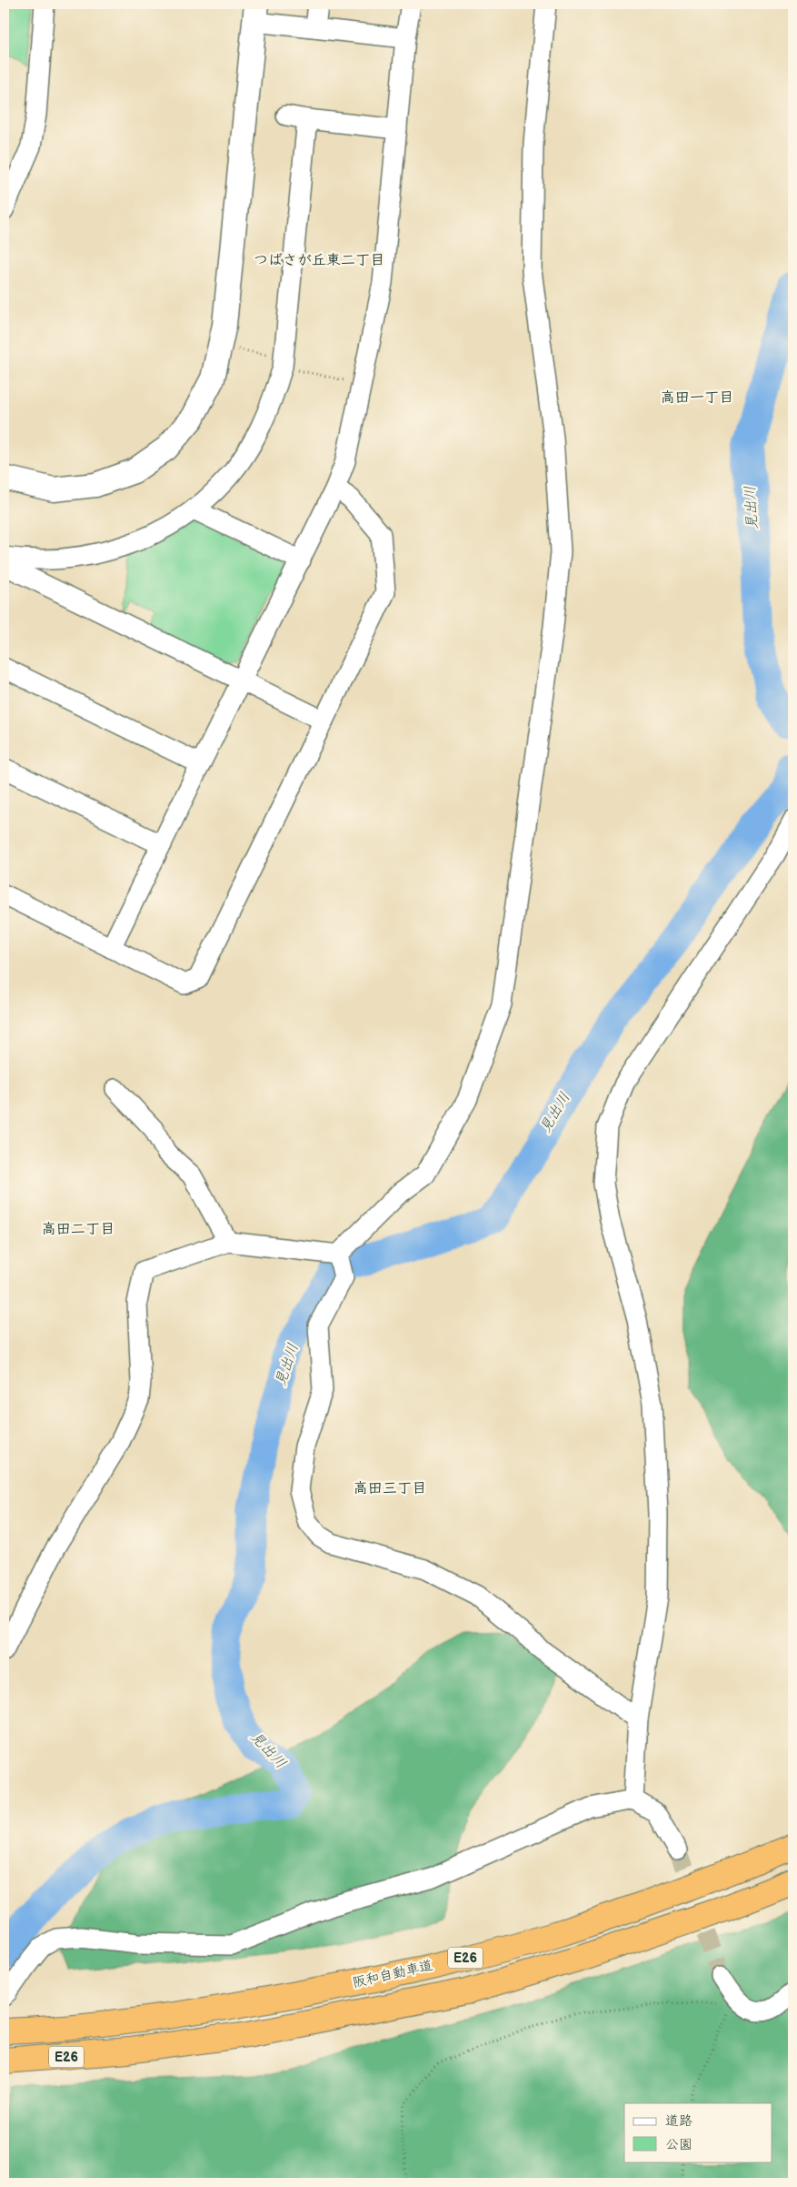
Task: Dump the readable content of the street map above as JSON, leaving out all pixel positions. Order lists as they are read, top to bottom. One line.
{"streets":{"highway":["E26","阪和自動車道"]},"districts":["つばさが丘東二丁目","高田一丁目","高田二丁目","高田三丁目"],"water":["見出川"],"legend":["道路","公園"]}
